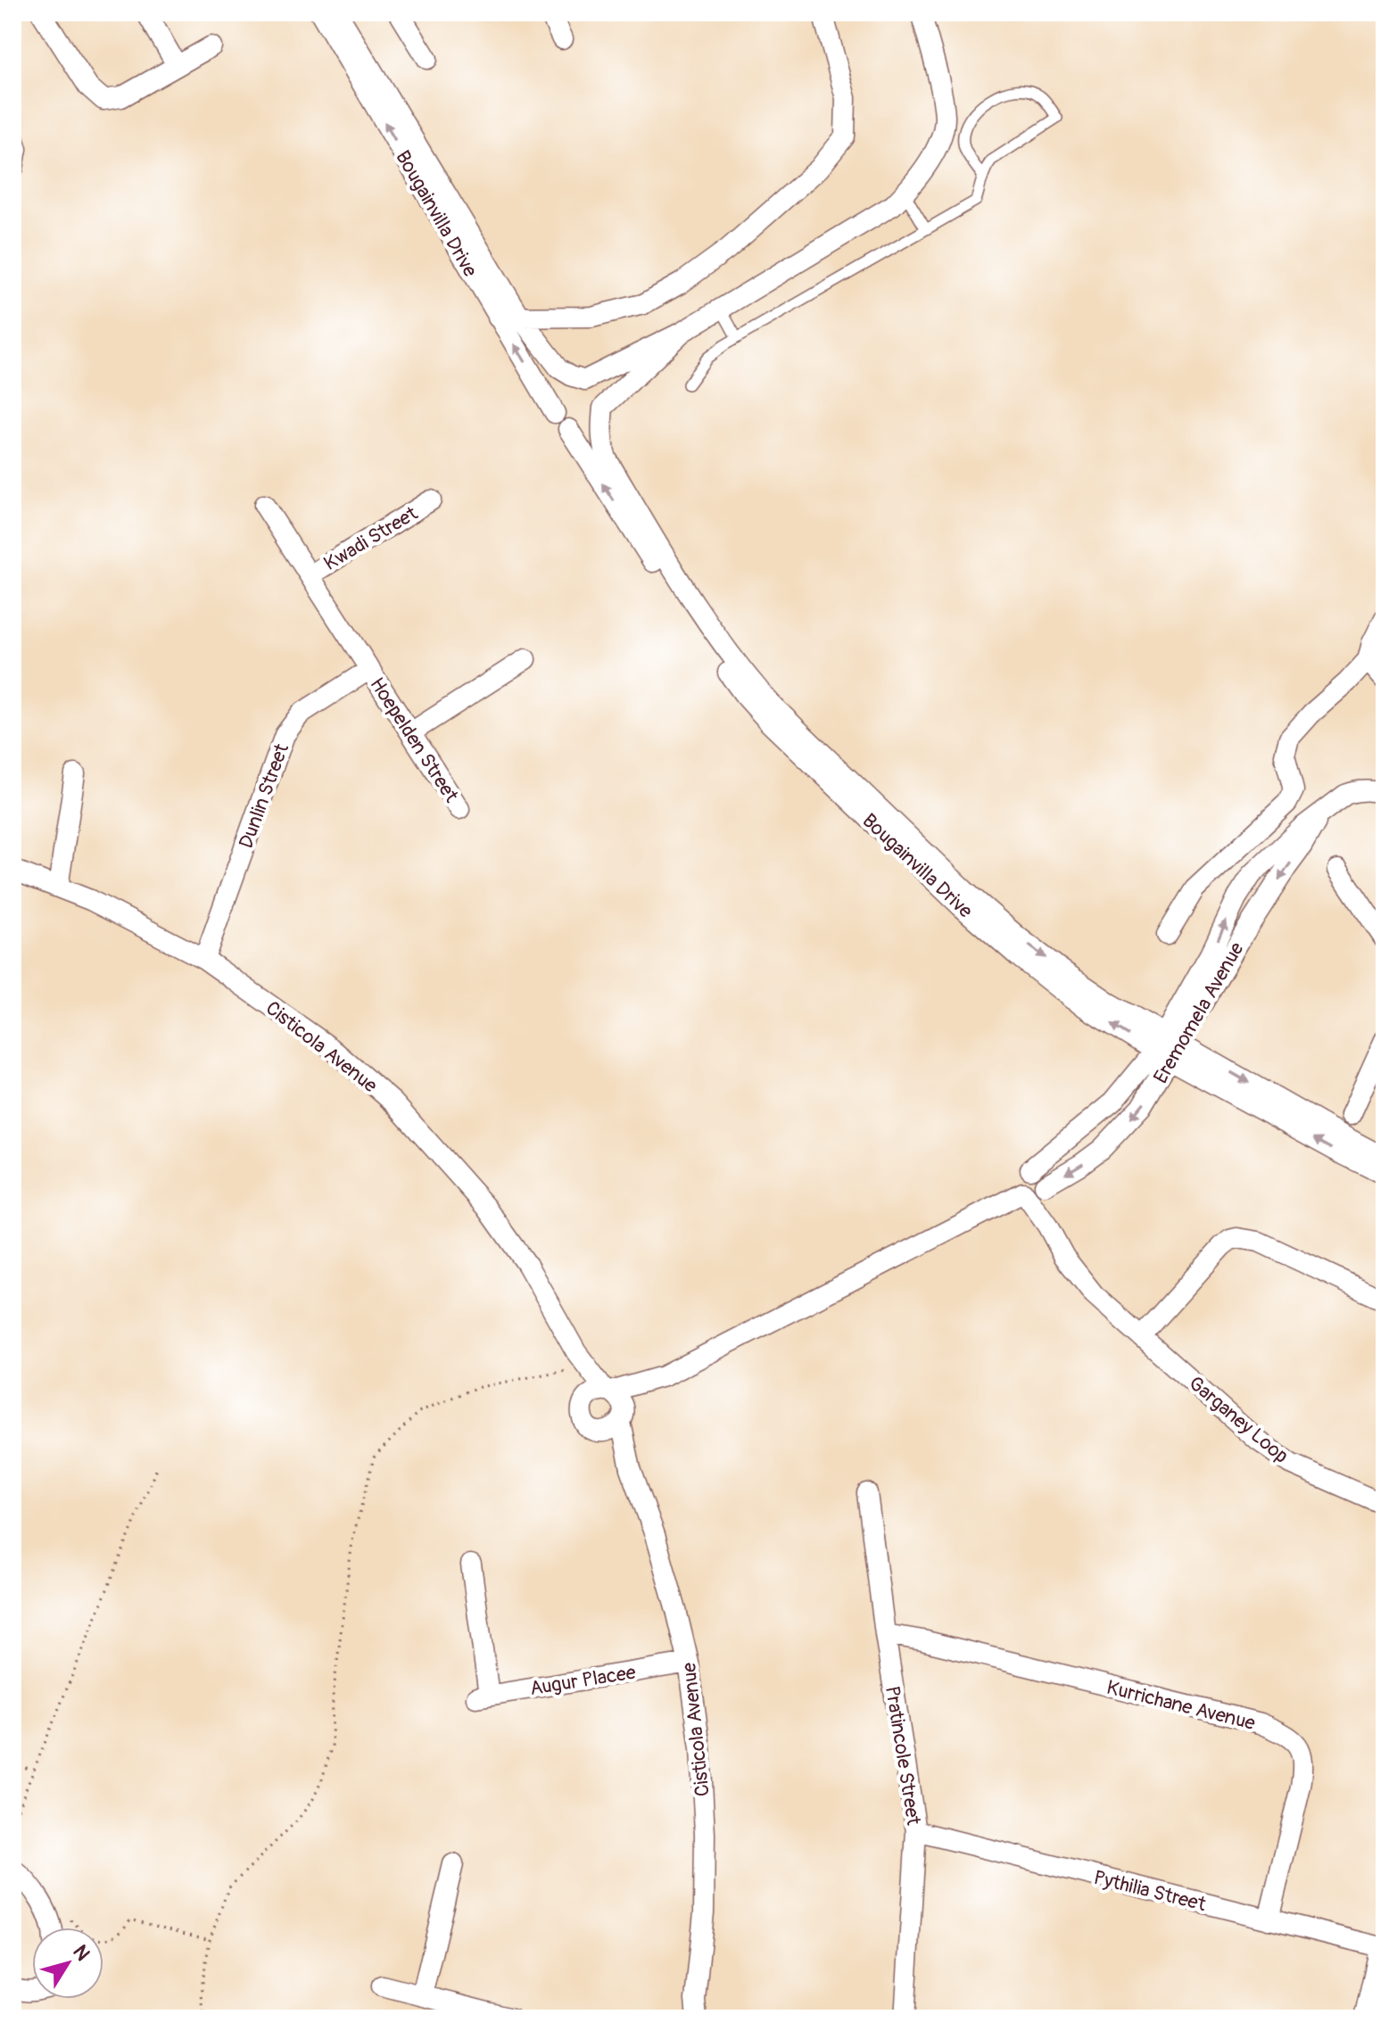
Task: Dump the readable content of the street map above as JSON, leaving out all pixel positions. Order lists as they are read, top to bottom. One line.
{"streets":{"street":["Bougainvilla Drive","Kwadi Street","Hoepelden Street","Dunlin Street","Eremomela Avenue","Cisticola Avenue","Garganey Loop","Augur Placee","Kurrichane Avenue","Pratincole Street","Pythilia Street"]},"crossings":[["Bougainvilla Drive","Eremomela Avenue"],["Kwadi Street","Hoepelden Street"],["Kwadi Street","Dunlin Street"],["Hoepelden Street","Dunlin Street"],["Dunlin Street","Cisticola Avenue"],["Eremomela Avenue","Cisticola Avenue"],["Eremomela Avenue","Garganey Loop"],["Cisticola Avenue","Augur Placee"],["Kurrichane Avenue","Pratincole Street"],["Kurrichane Avenue","Pythilia Street"],["Pratincole Street","Pythilia Street"]],"north":"top right"}
